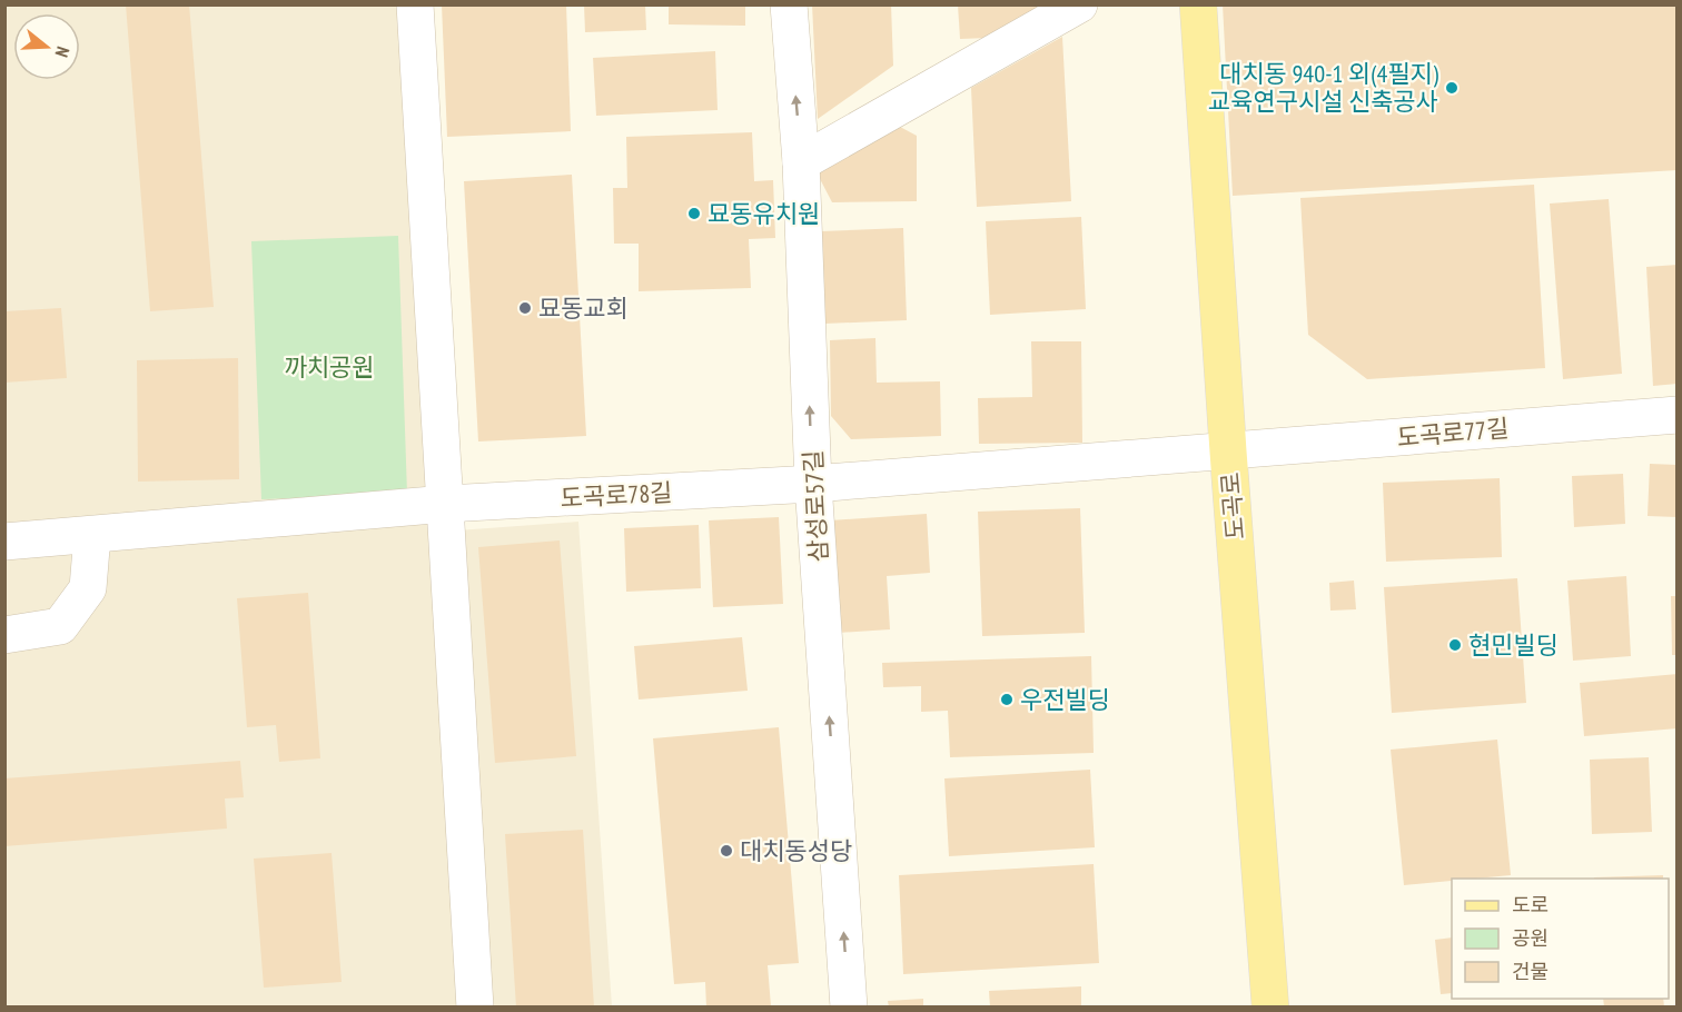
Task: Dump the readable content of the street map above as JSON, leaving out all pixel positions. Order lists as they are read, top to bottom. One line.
{"streets":{"main road":["도곡로"],"street":["도곡로77길","도곡로78길","삼성로57길"]},"crossings":[["도곡로77길","도곡로78길"],["도곡로77길","도곡로"],["도곡로78길","삼성로57길"],["도곡로78길","도곡로"]],"one_way":["삼성로57길"],"parks":["까치공원"],"places":["대치동 940-1 외(4필지) 교육연구시설 신축공사","묘동유치원","묘동교회","현민빌딩","우전빌딩","대치동성당"],"legend":["도로","공원","건물"],"north":"right"}
